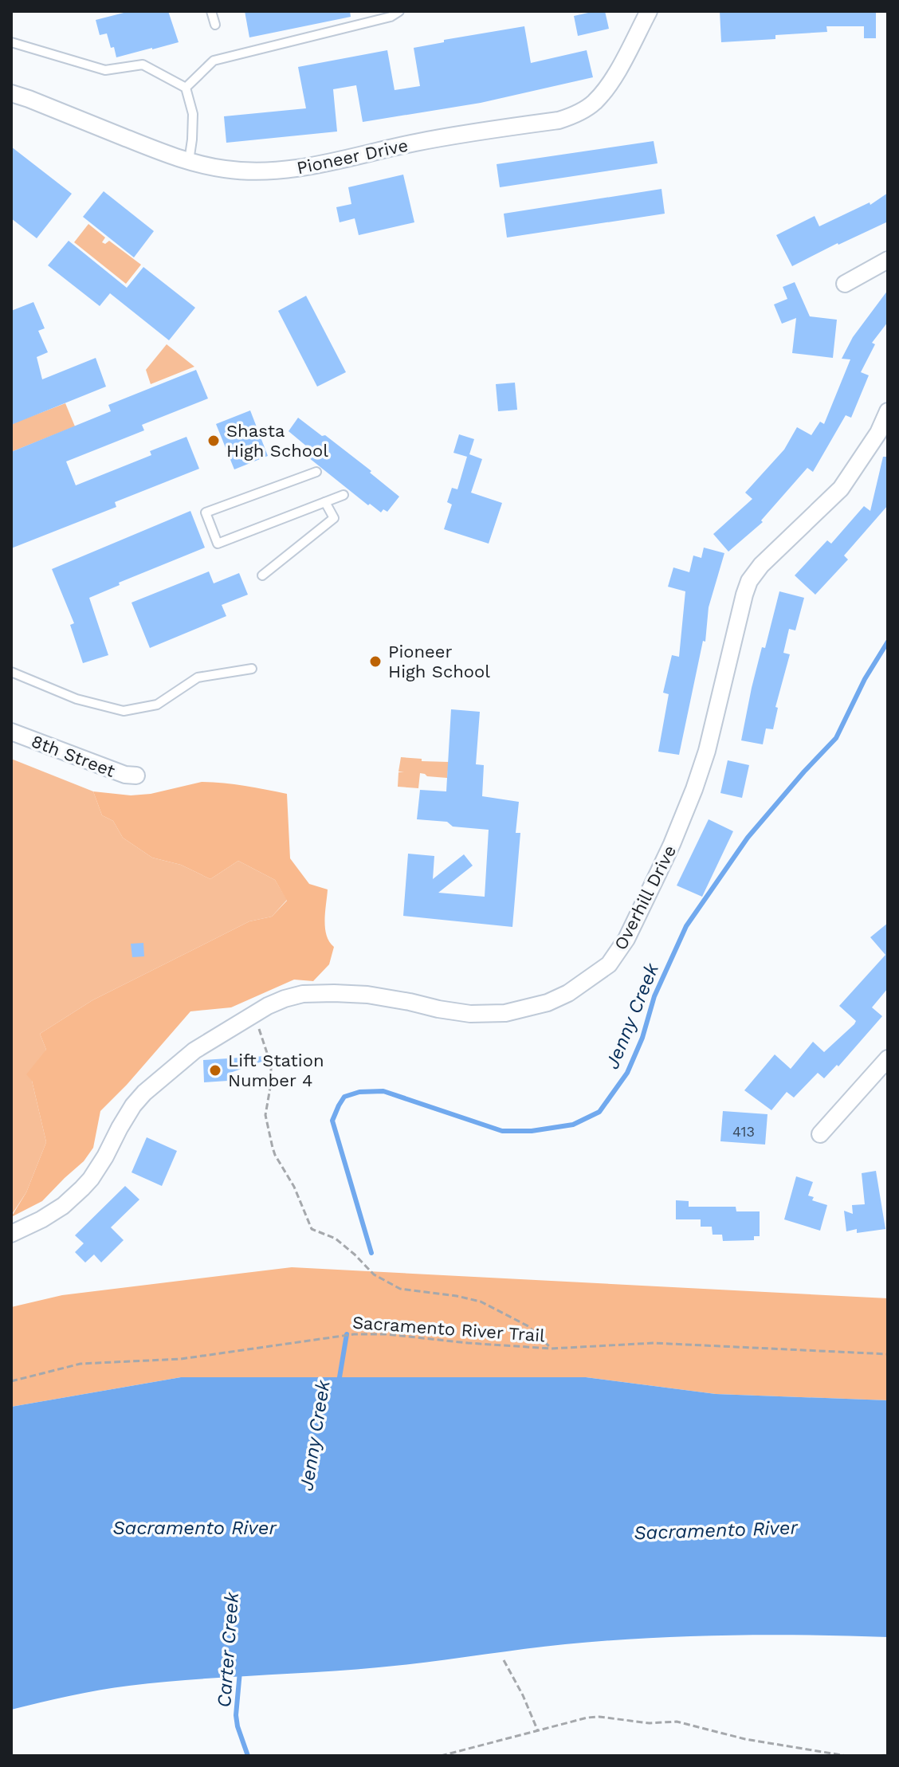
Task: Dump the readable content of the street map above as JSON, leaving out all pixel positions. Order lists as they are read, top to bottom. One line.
{"streets":{"street":["Pioneer Drive","8th Street","Overhill Drive"],"path":["Sacramento River Trail"]},"water":["Jenny Creek","Sacramento River","Carter Creek"],"places":["Shasta High School","Pioneer High School","Lift Station Number 4"],"house_numbers":["413"]}
